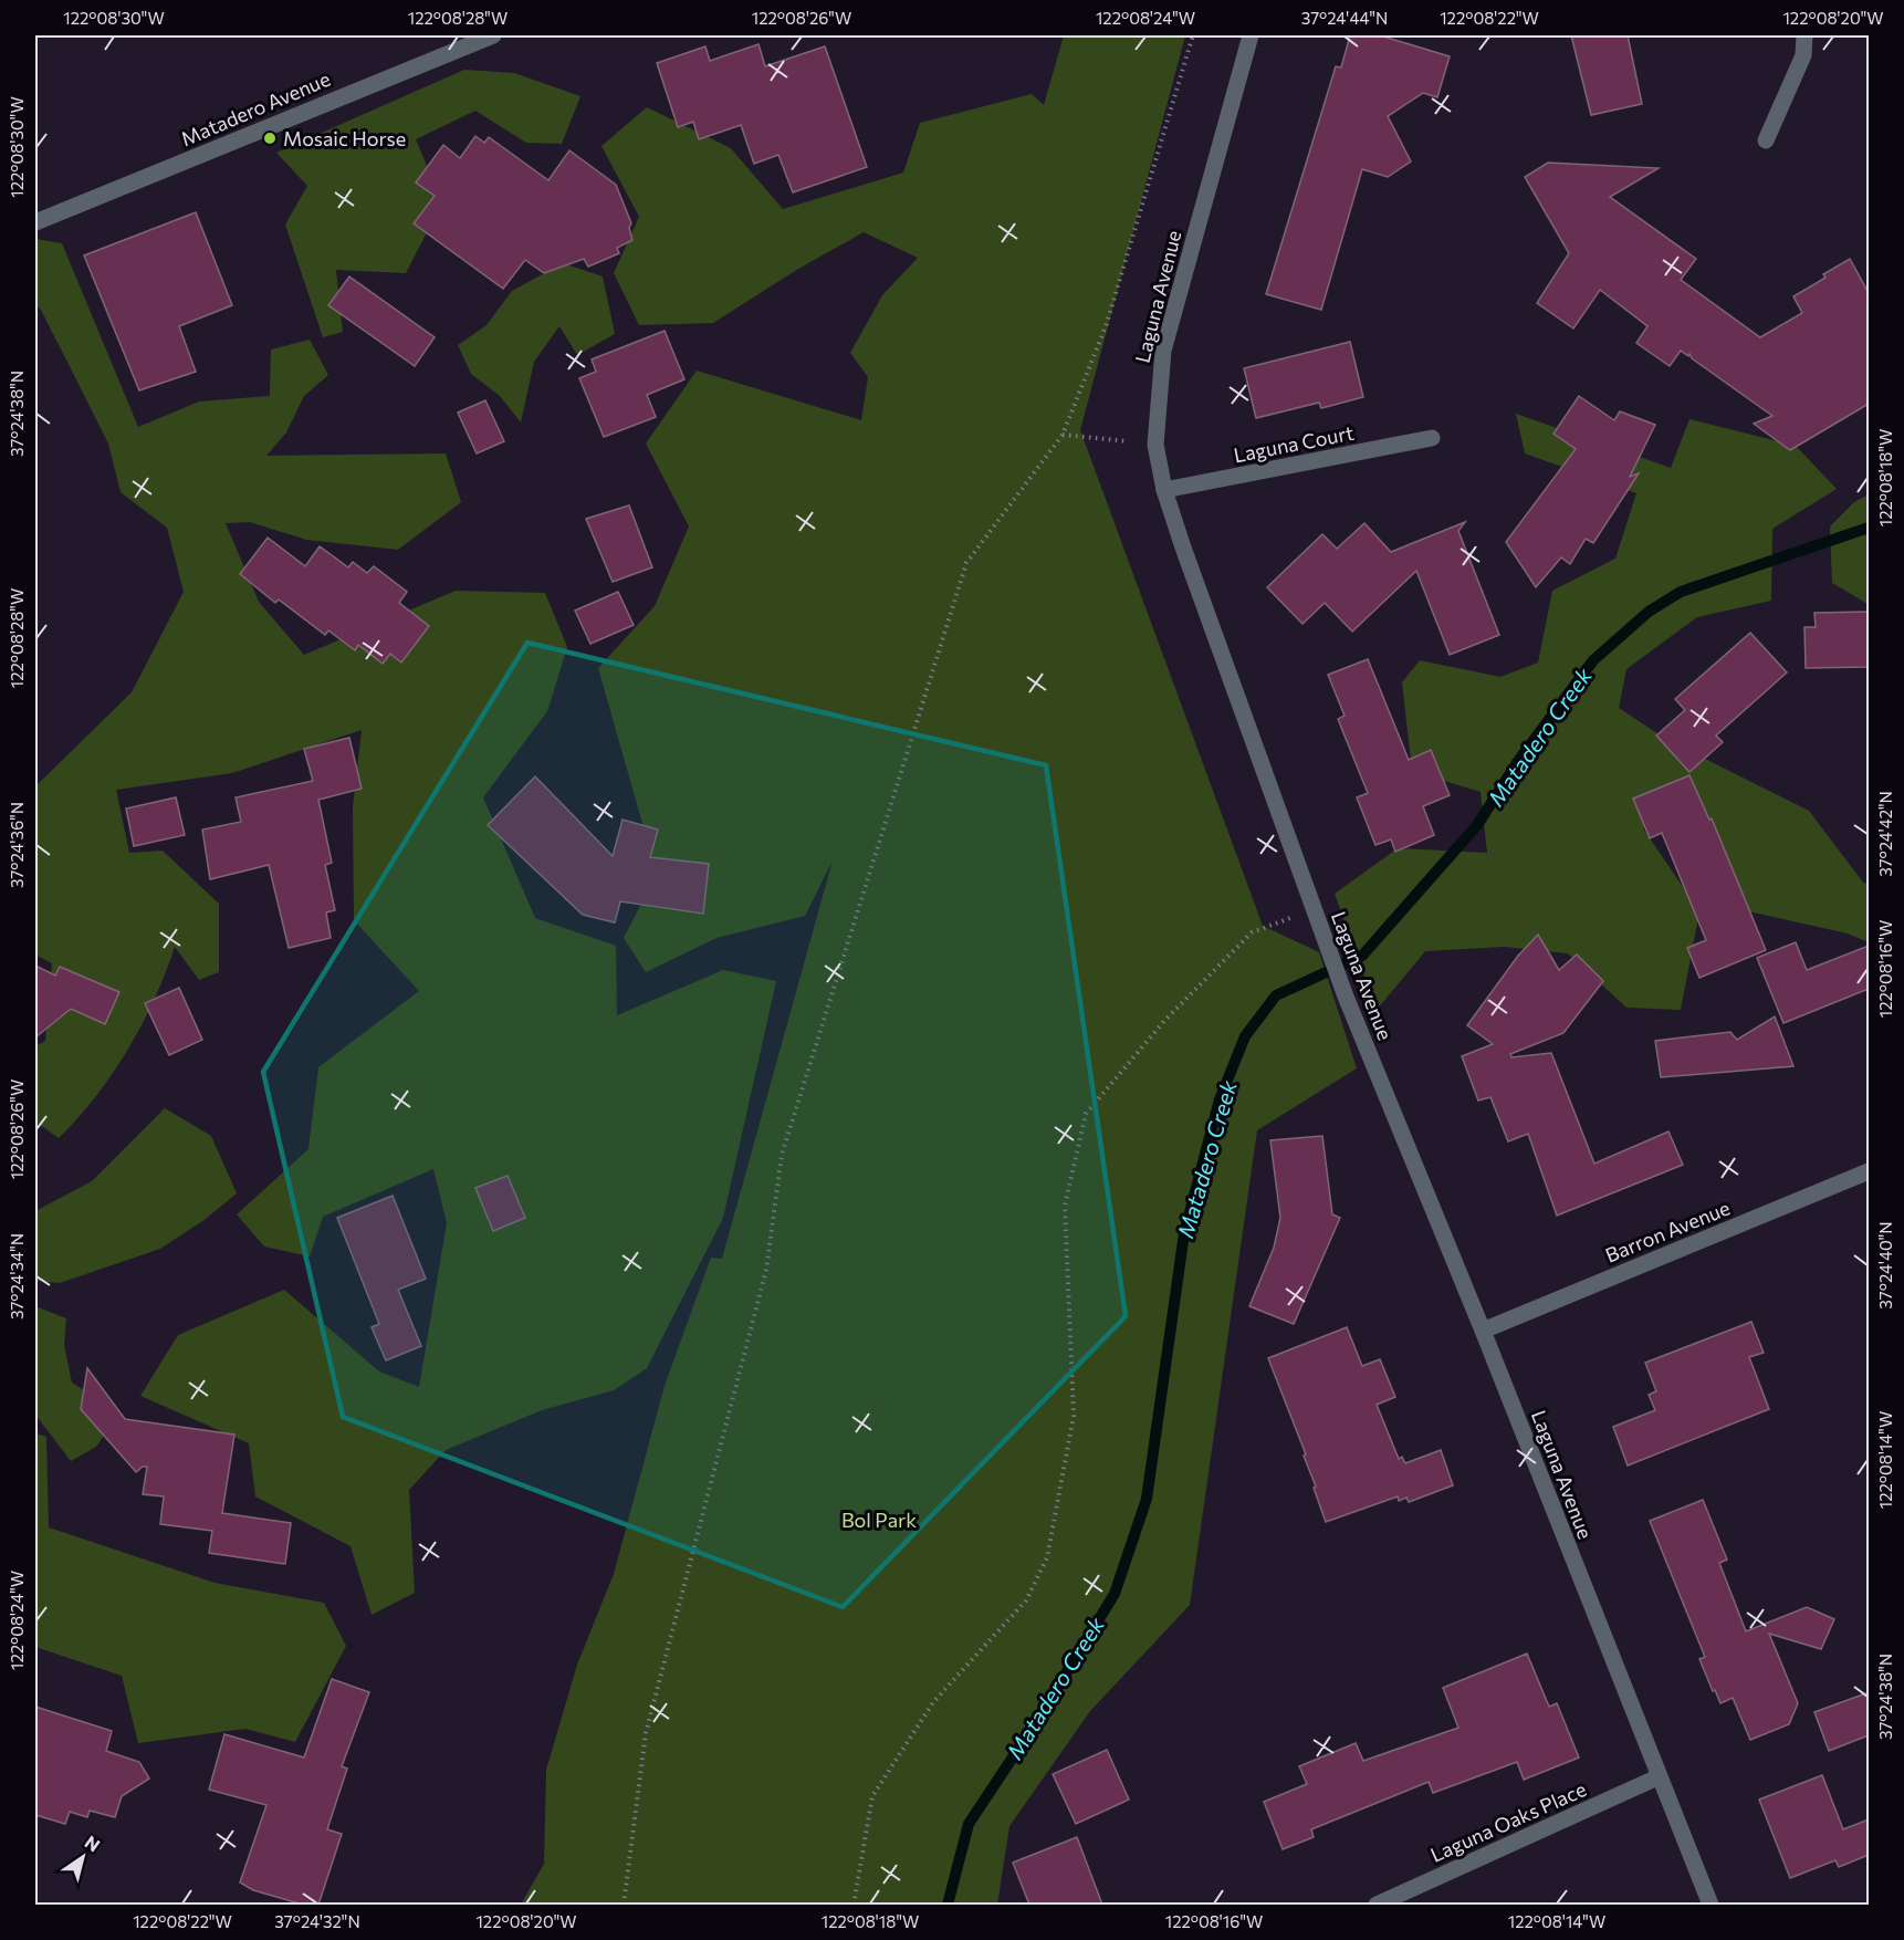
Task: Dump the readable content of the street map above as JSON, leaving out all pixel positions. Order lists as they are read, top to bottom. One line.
{"streets":{"street":["Matadero Avenue","Laguna Avenue","Laguna Court","Barron Avenue","Laguna Oaks Place"]},"crossings":[["Laguna Avenue","Laguna Court"],["Laguna Avenue","Barron Avenue"],["Laguna Avenue","Laguna Oaks Place"]],"water":["Matadero Creek"],"parks":["Bol Park"],"places":["Mosaic Horse"],"north":"top right","coordinates":["122°08'30\"W","122°08'28\"W","122°08'26\"W","122°08'24\"W","37°24'44\"N","122°08'22\"W","122°08'20\"W","37°24'38\"N","122°08'18\"W","37°24'42\"N","37°24'36\"N","122°08'16\"W","37°24'40\"N","37°24'34\"N","122°08'14\"W","37°24'32\"N"]}
